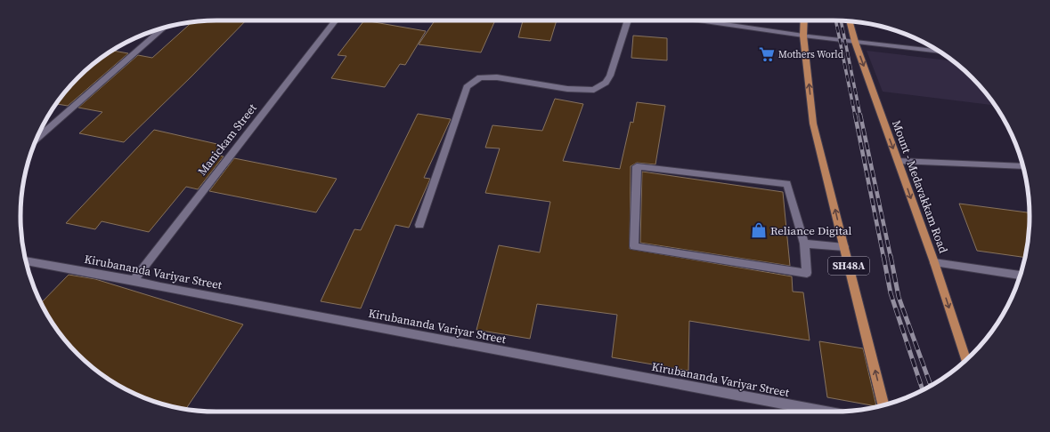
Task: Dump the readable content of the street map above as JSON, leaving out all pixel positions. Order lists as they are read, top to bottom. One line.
{"streets":{"main road":["Mount - Medavakkam Road","SH48A"],"street":["Manickam Street","Kirubananda Variyar Street"]},"crossings":[["Manickam Street","Kirubananda Variyar Street"]],"places":{"supermarket":["Mothers World"],"shop":["Reliance Digital"]}}
